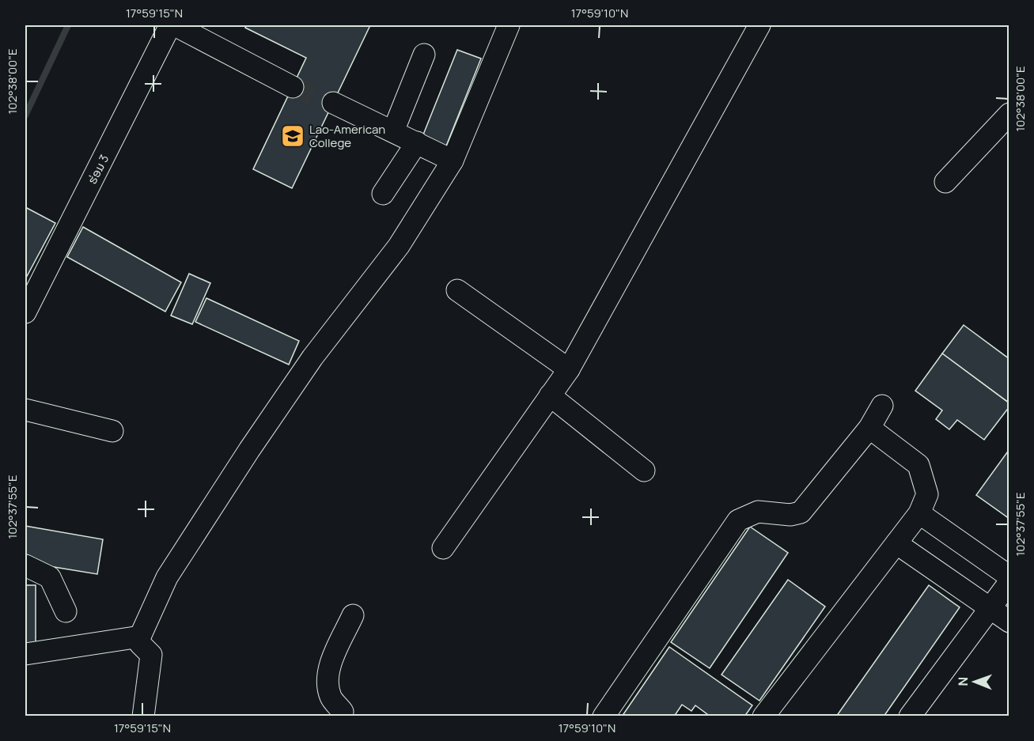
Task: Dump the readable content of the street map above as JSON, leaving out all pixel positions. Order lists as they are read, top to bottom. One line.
{"streets":{"street":["ຮ່ອມ 3"]},"places":{"school or university":["Lao-American College"]},"north":"left","coordinates":["17°59'15\"N","17°59'10\"N","102°38'00\"E","102°37'55\"E"]}
